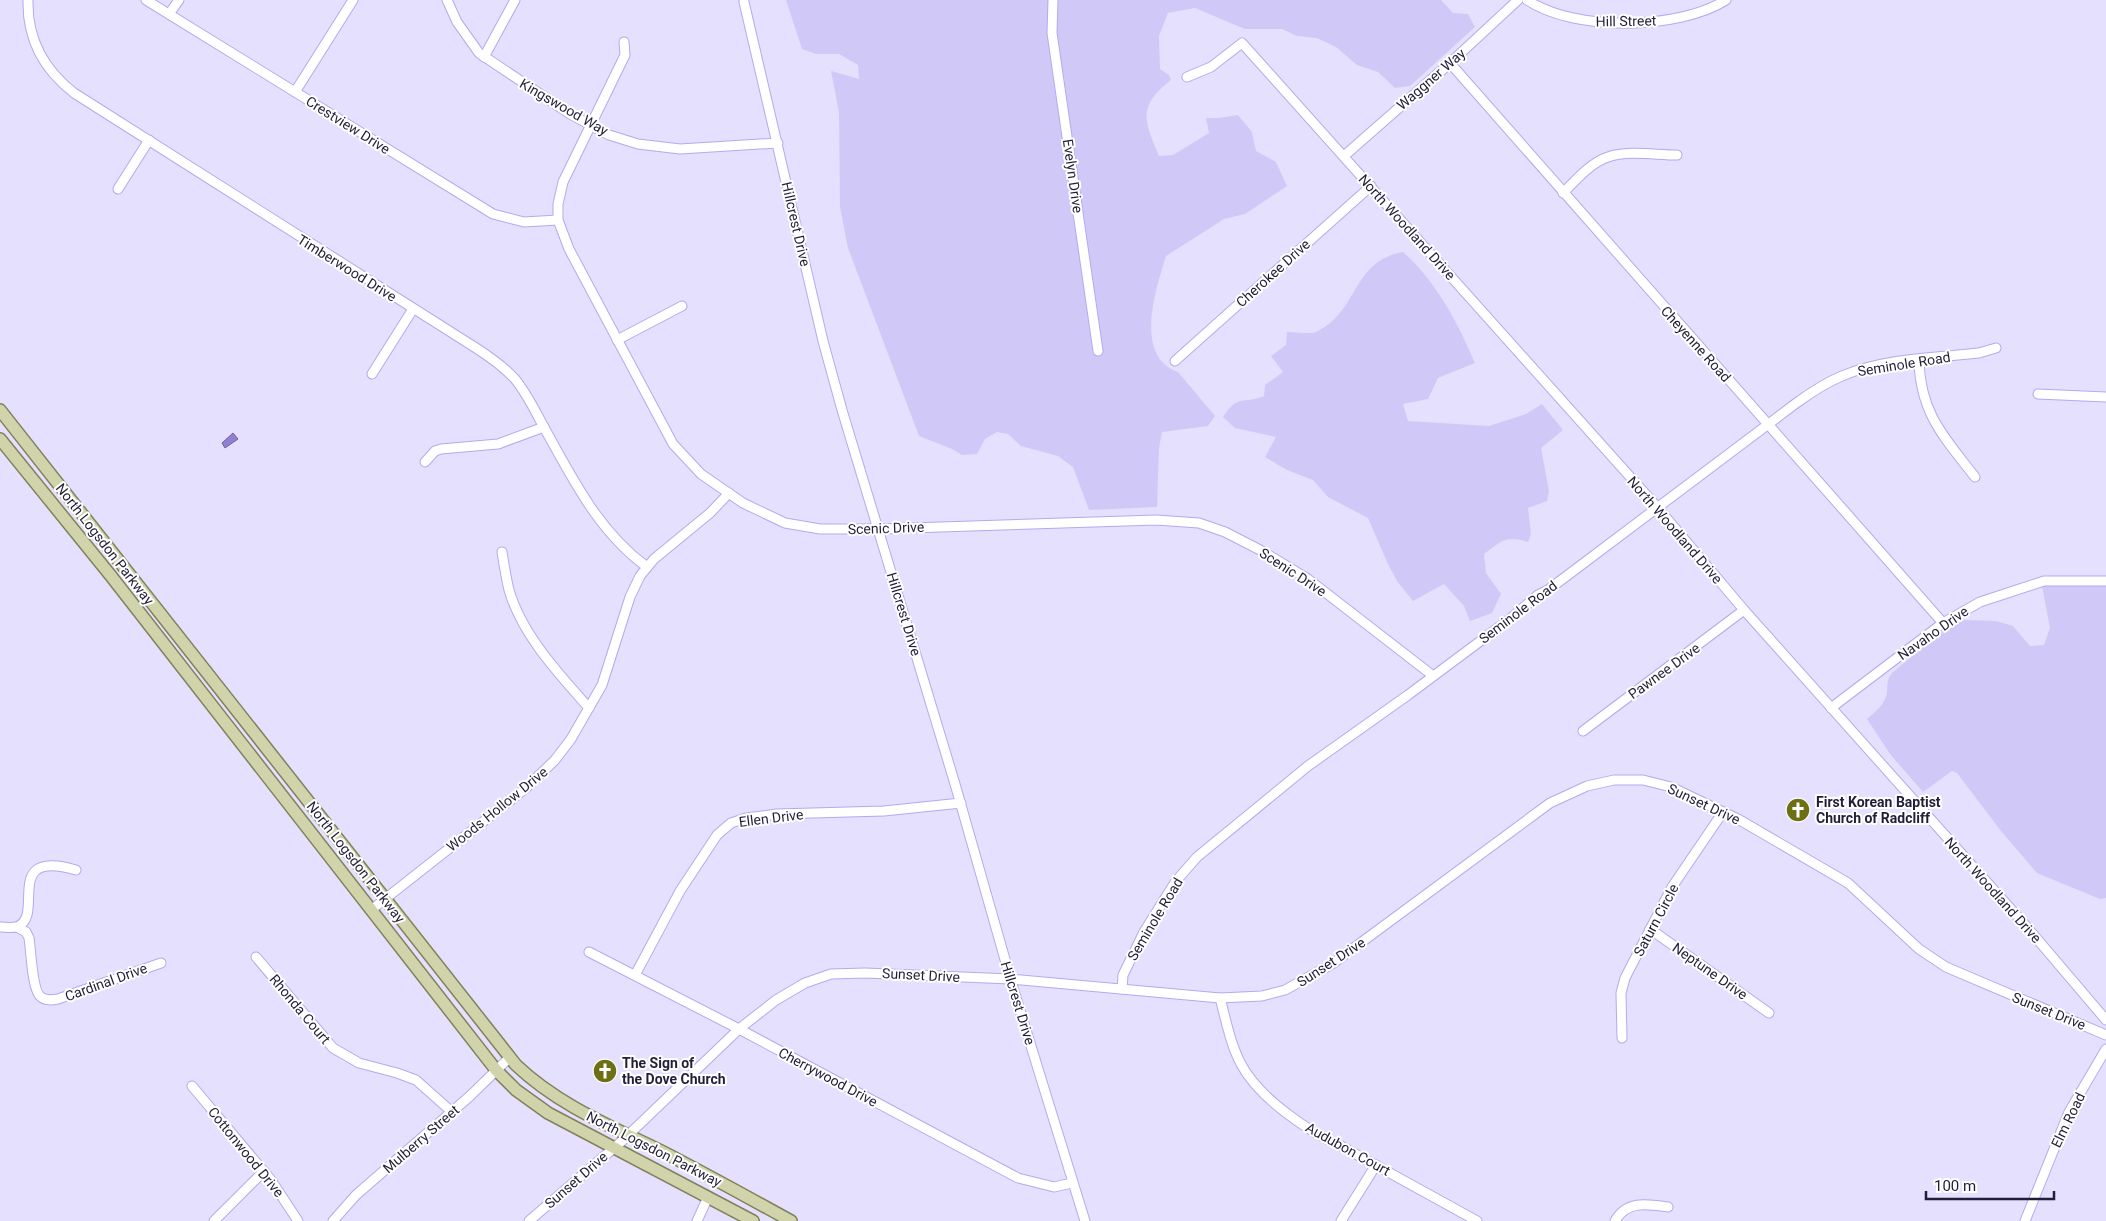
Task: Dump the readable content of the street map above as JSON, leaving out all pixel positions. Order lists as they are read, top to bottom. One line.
{"streets":{"main road":["North Logsdon Parkway"],"street":["Hill Street","Waggner Way","Kingswood Way","Crestview Drive","Evelyn Drive","Hillcrest Drive","North Woodland Drive","Timberwood Drive","Cherokee Drive","Cheyenne Road","Seminole Road","Scenic Drive","Navaho Drive","Pawnee Drive","Sunset Drive","Woods Hollow Drive","Ellen Drive","Saturn Circle","Neptune Drive","Cardinal Drive","Rhonda Court","Cherrywood Drive","Elm Road","Mulberry Street","Audubon Court","Cottonwood Drive"]},"crossings":[["Waggner Way","North Woodland Drive"],["Waggner Way","Cheyenne Road"],["Kingswood Way","Hillcrest Drive"],["Kingswood Way","Scenic Drive"],["Crestview Drive","Scenic Drive"],["Hillcrest Drive","Scenic Drive"],["Hillcrest Drive","Sunset Drive"],["Hillcrest Drive","Ellen Drive"],["Hillcrest Drive","Cherrywood Drive"],["North Woodland Drive","Cherokee Drive"],["North Woodland Drive","Seminole Road"],["North Woodland Drive","Navaho Drive"],["North Woodland Drive","Pawnee Drive"],["Timberwood Drive","Woods Hollow Drive"],["Cheyenne Road","Seminole Road"],["Cheyenne Road","Navaho Drive"],["Seminole Road","Scenic Drive"],["Seminole Road","Sunset Drive"],["Scenic Drive","Woods Hollow Drive"],["North Logsdon Parkway","Sunset Drive"],["North Logsdon Parkway","Woods Hollow Drive"],["North Logsdon Parkway","Mulberry Street"],["Sunset Drive","Saturn Circle"],["Sunset Drive","Cherrywood Drive"],["Sunset Drive","Audubon Court"],["Ellen Drive","Cherrywood Drive"],["Saturn Circle","Neptune Drive"],["Rhonda Court","Mulberry Street"]],"places":{"church":["First Korean Baptist Church of Radcliff","The Sign of the Dove Church"]},"scale_bar":"100 m"}
